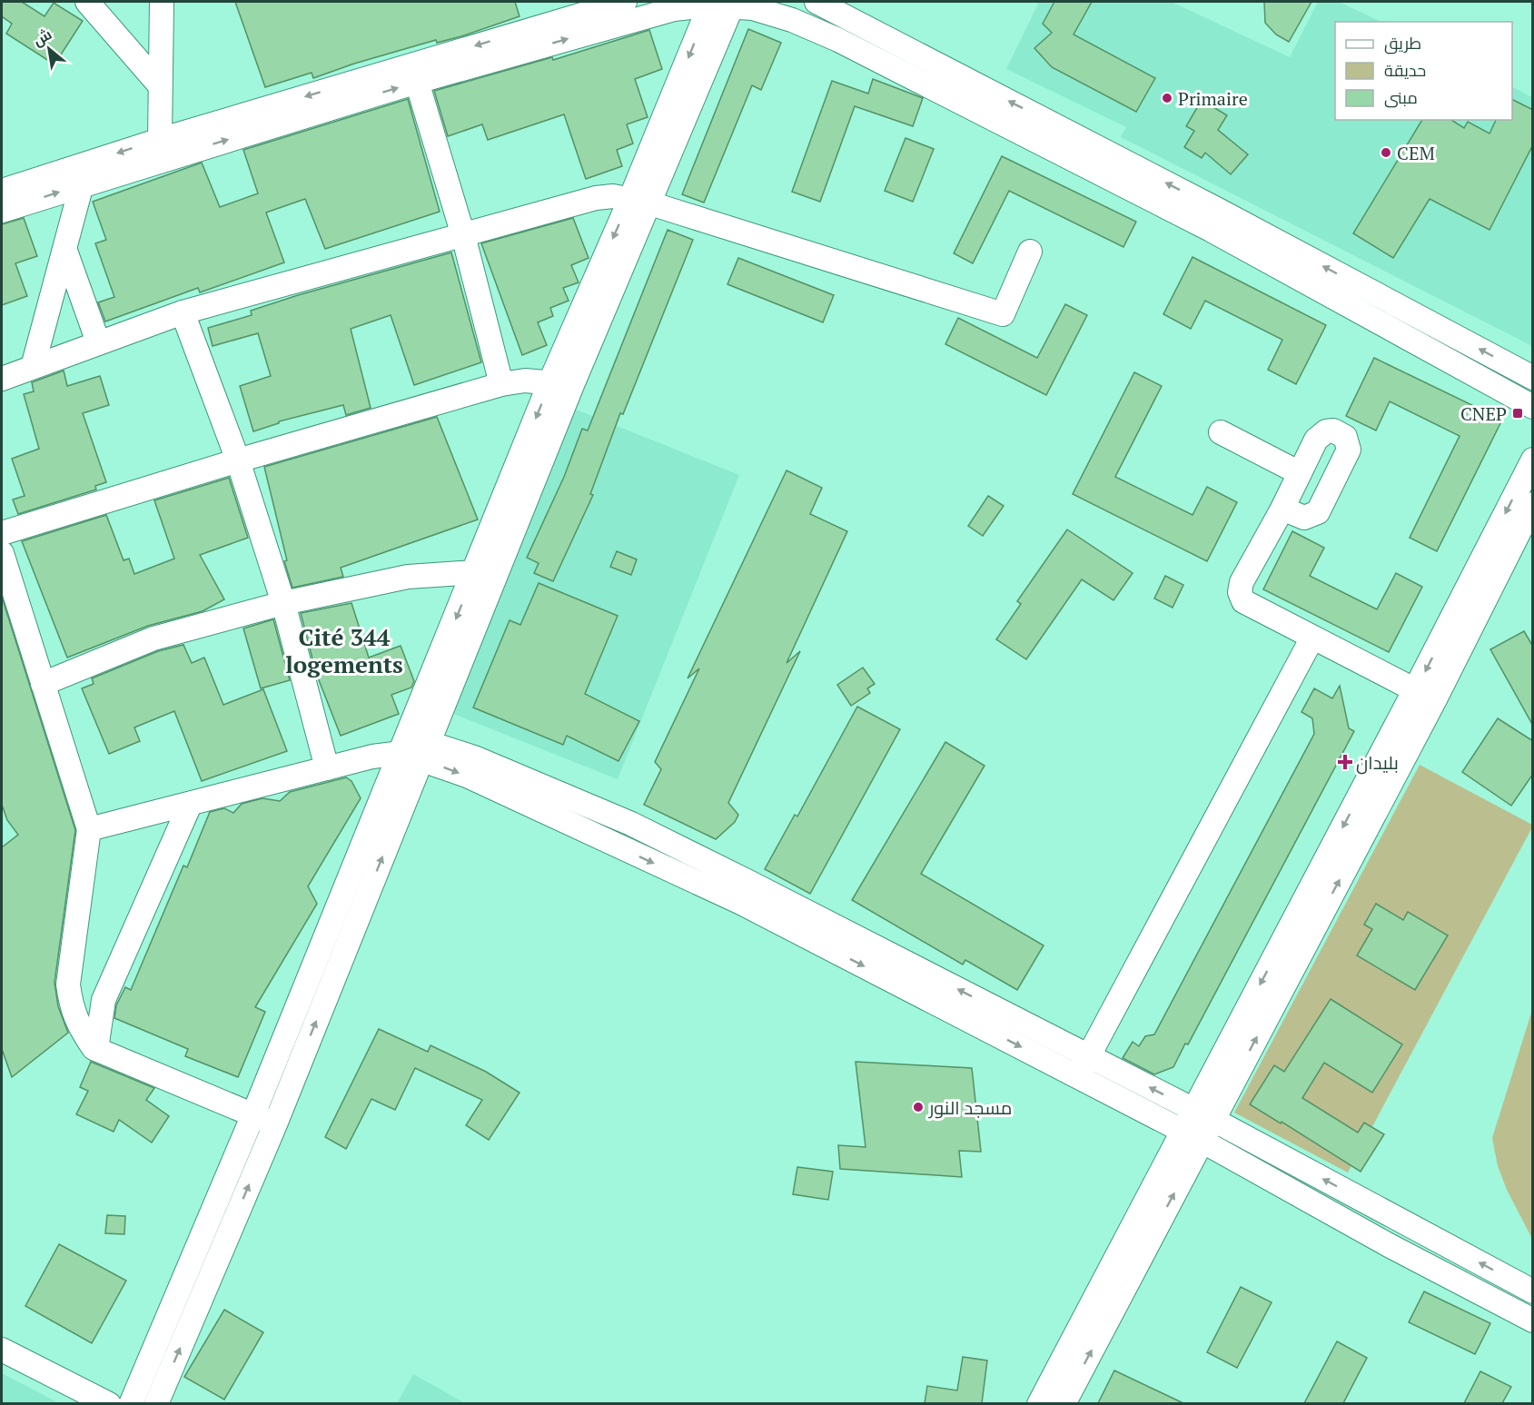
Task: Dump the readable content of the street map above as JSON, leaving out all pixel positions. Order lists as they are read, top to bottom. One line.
{"districts":["Cité 344 logements"],"places":{"other":["Primaire","CEM","مسجد النور"],"transit":["CNEP"],"health":["بليدان"]},"legend":["طريق","حديقة","مبنى"],"north":"top left"}
